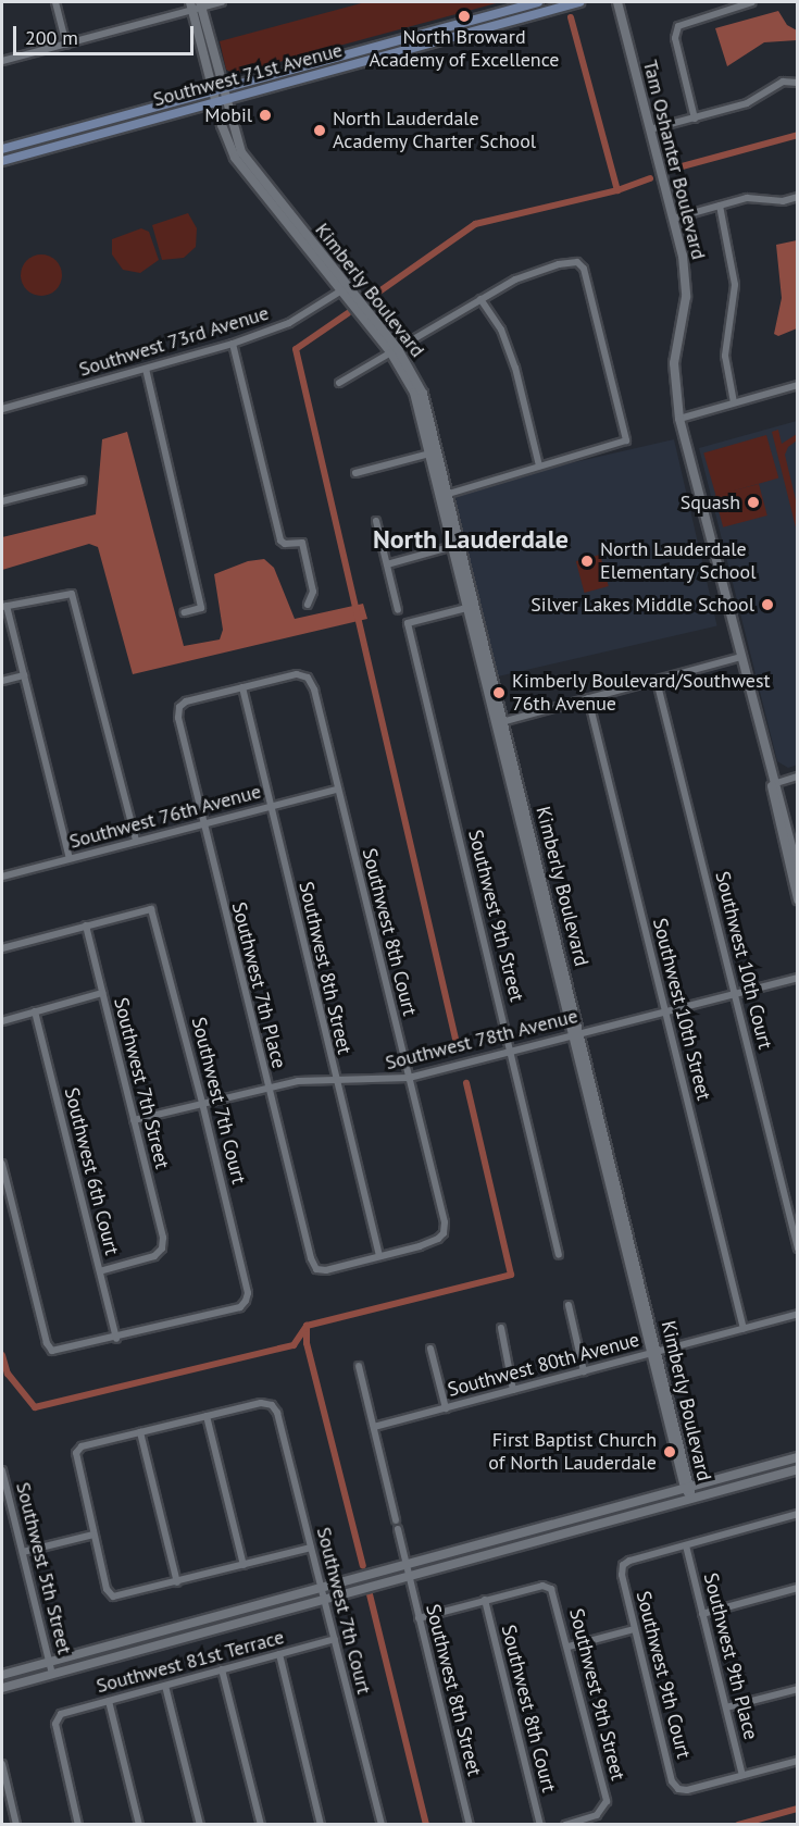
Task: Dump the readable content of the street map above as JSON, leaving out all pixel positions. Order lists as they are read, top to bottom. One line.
{"streets":{"main road":["Southwest 71st Avenue"],"street":["Tam Oshanter Boulevard","Kimberly Boulevard","Southwest 73rd Avenue","Southwest 76th Avenue","Southwest 9th Street","Southwest 8th Court","Southwest 10th Court","Southwest 8th Street","Southwest 7th Place","Southwest 10th Street","Southwest 78th Avenue","Southwest 7th Street","Southwest 7th Court","Southwest 6th Court","Southwest 80th Avenue","Southwest 5th Street","Southwest 9th Place","Southwest 81st Terrace","Southwest 9th Court"]},"crossings":[["Southwest 71st Avenue","Kimberly Boulevard"],["Kimberly Boulevard","Southwest 73rd Avenue"],["Kimberly Boulevard","Southwest 9th Street"],["Kimberly Boulevard","Southwest 78th Avenue"],["Kimberly Boulevard","Southwest 80th Avenue"],["Southwest 76th Avenue","Southwest 8th Court"],["Southwest 76th Avenue","Southwest 8th Street"],["Southwest 76th Avenue","Southwest 7th Place"],["Southwest 9th Street","Southwest 8th Court"],["Southwest 9th Street","Southwest 78th Avenue"],["Southwest 8th Court","Southwest 8th Street"],["Southwest 8th Court","Southwest 7th Place"],["Southwest 8th Court","Southwest 78th Avenue"],["Southwest 10th Court","Southwest 78th Avenue"],["Southwest 8th Street","Southwest 7th Place"],["Southwest 8th Street","Southwest 78th Avenue"],["Southwest 7th Place","Southwest 78th Avenue"],["Southwest 10th Street","Southwest 78th Avenue"],["Southwest 10th Street","Southwest 80th Avenue"],["Southwest 78th Avenue","Southwest 7th Street"],["Southwest 78th Avenue","Southwest 7th Court"],["Southwest 7th Street","Southwest 7th Court"],["Southwest 7th Street","Southwest 6th Court"],["Southwest 7th Court","Southwest 6th Court"],["Southwest 7th Court","Southwest 81st Terrace"],["Southwest 9th Place","Southwest 9th Court"]],"districts":["North Lauderdale"],"places":["North Broward Academy of Excellence","Mobil","North Lauderdale Academy Charter School","Squash","North Lauderdale Elementary School","Silver Lakes Middle School","Kimberly Boulevard/Southwest 76th Avenue","First Baptist Church of North Lauderdale"],"scale_bar":"200 m"}
